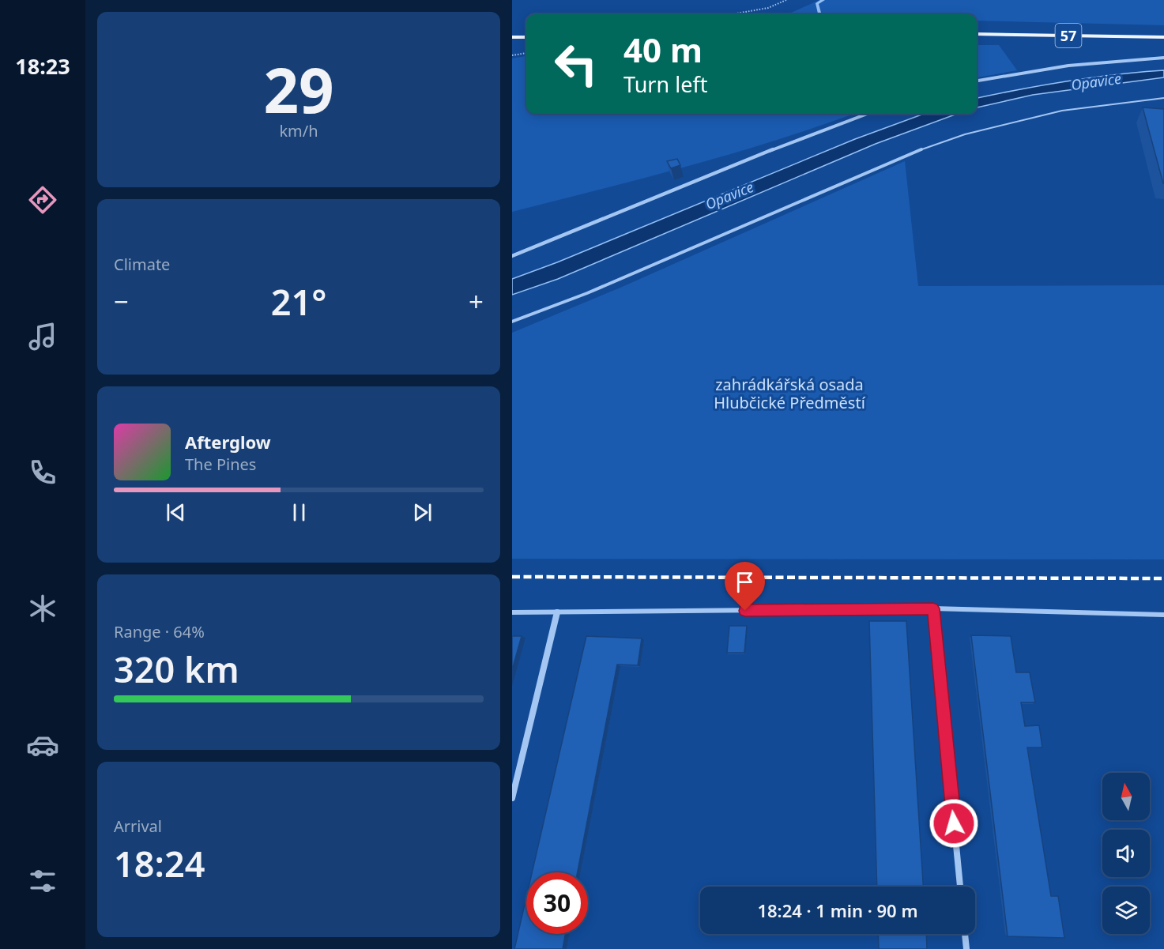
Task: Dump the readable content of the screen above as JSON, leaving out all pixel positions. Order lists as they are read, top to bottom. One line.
{"streets":{"main road":["57"]},"water":["Opavice"],"parks":["zahrádkářská osada Hlubčické Předměstí"],"north":"top","page":{"tabs":"18:23","tile":[["29","km/h"],"Climate",["Range · 64%","320 km"],["Arrival","18:24"]],"turn":["40 m","Turn left"],"heat":["−","21°","+"],"song":["Afterglow","The Pines"],"limit":"30","trip":"18:24 · 1 min · 90 m"}}
